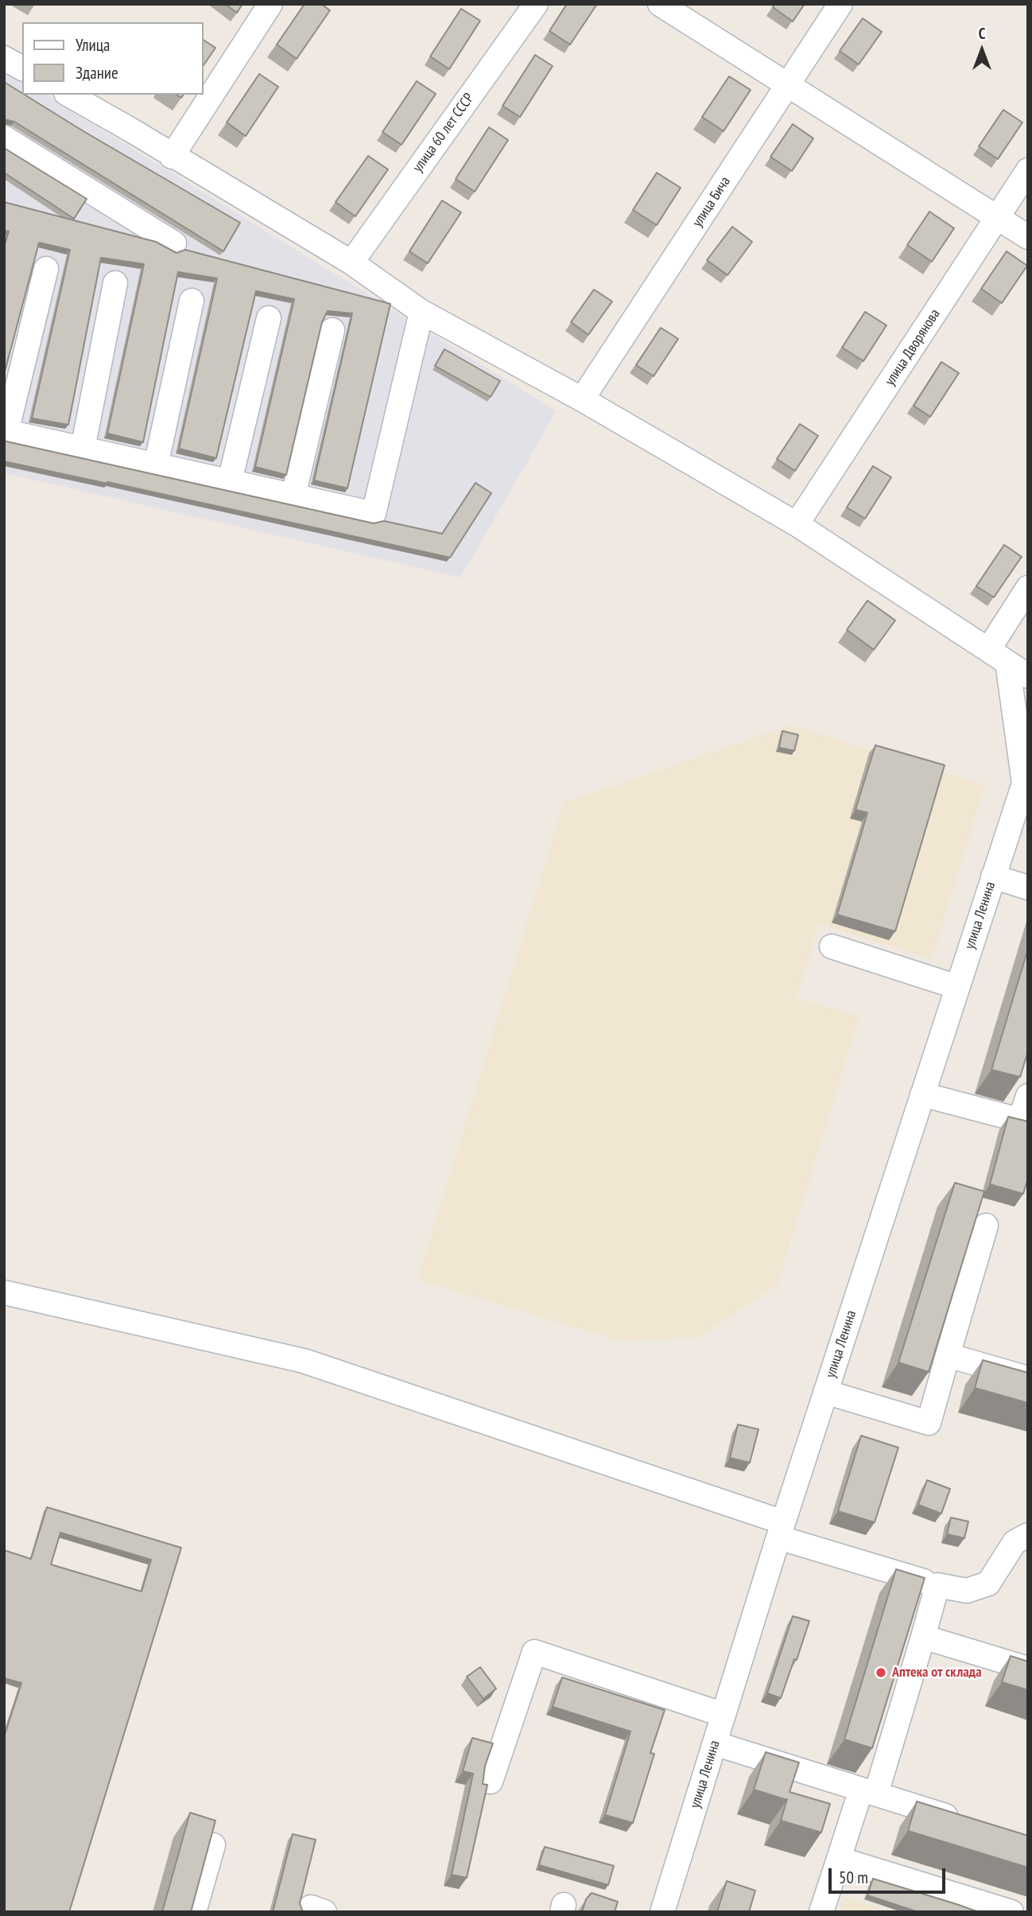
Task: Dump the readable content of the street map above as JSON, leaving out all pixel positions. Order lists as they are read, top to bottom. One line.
{"streets":{"street":["улица 60 лет СССР","улица Бича","улица Дворянова","улица Ленина"]},"places":["Аптека от склада"],"legend":["Улица","Здание"],"scale_bar":"50 m","north":"top"}
